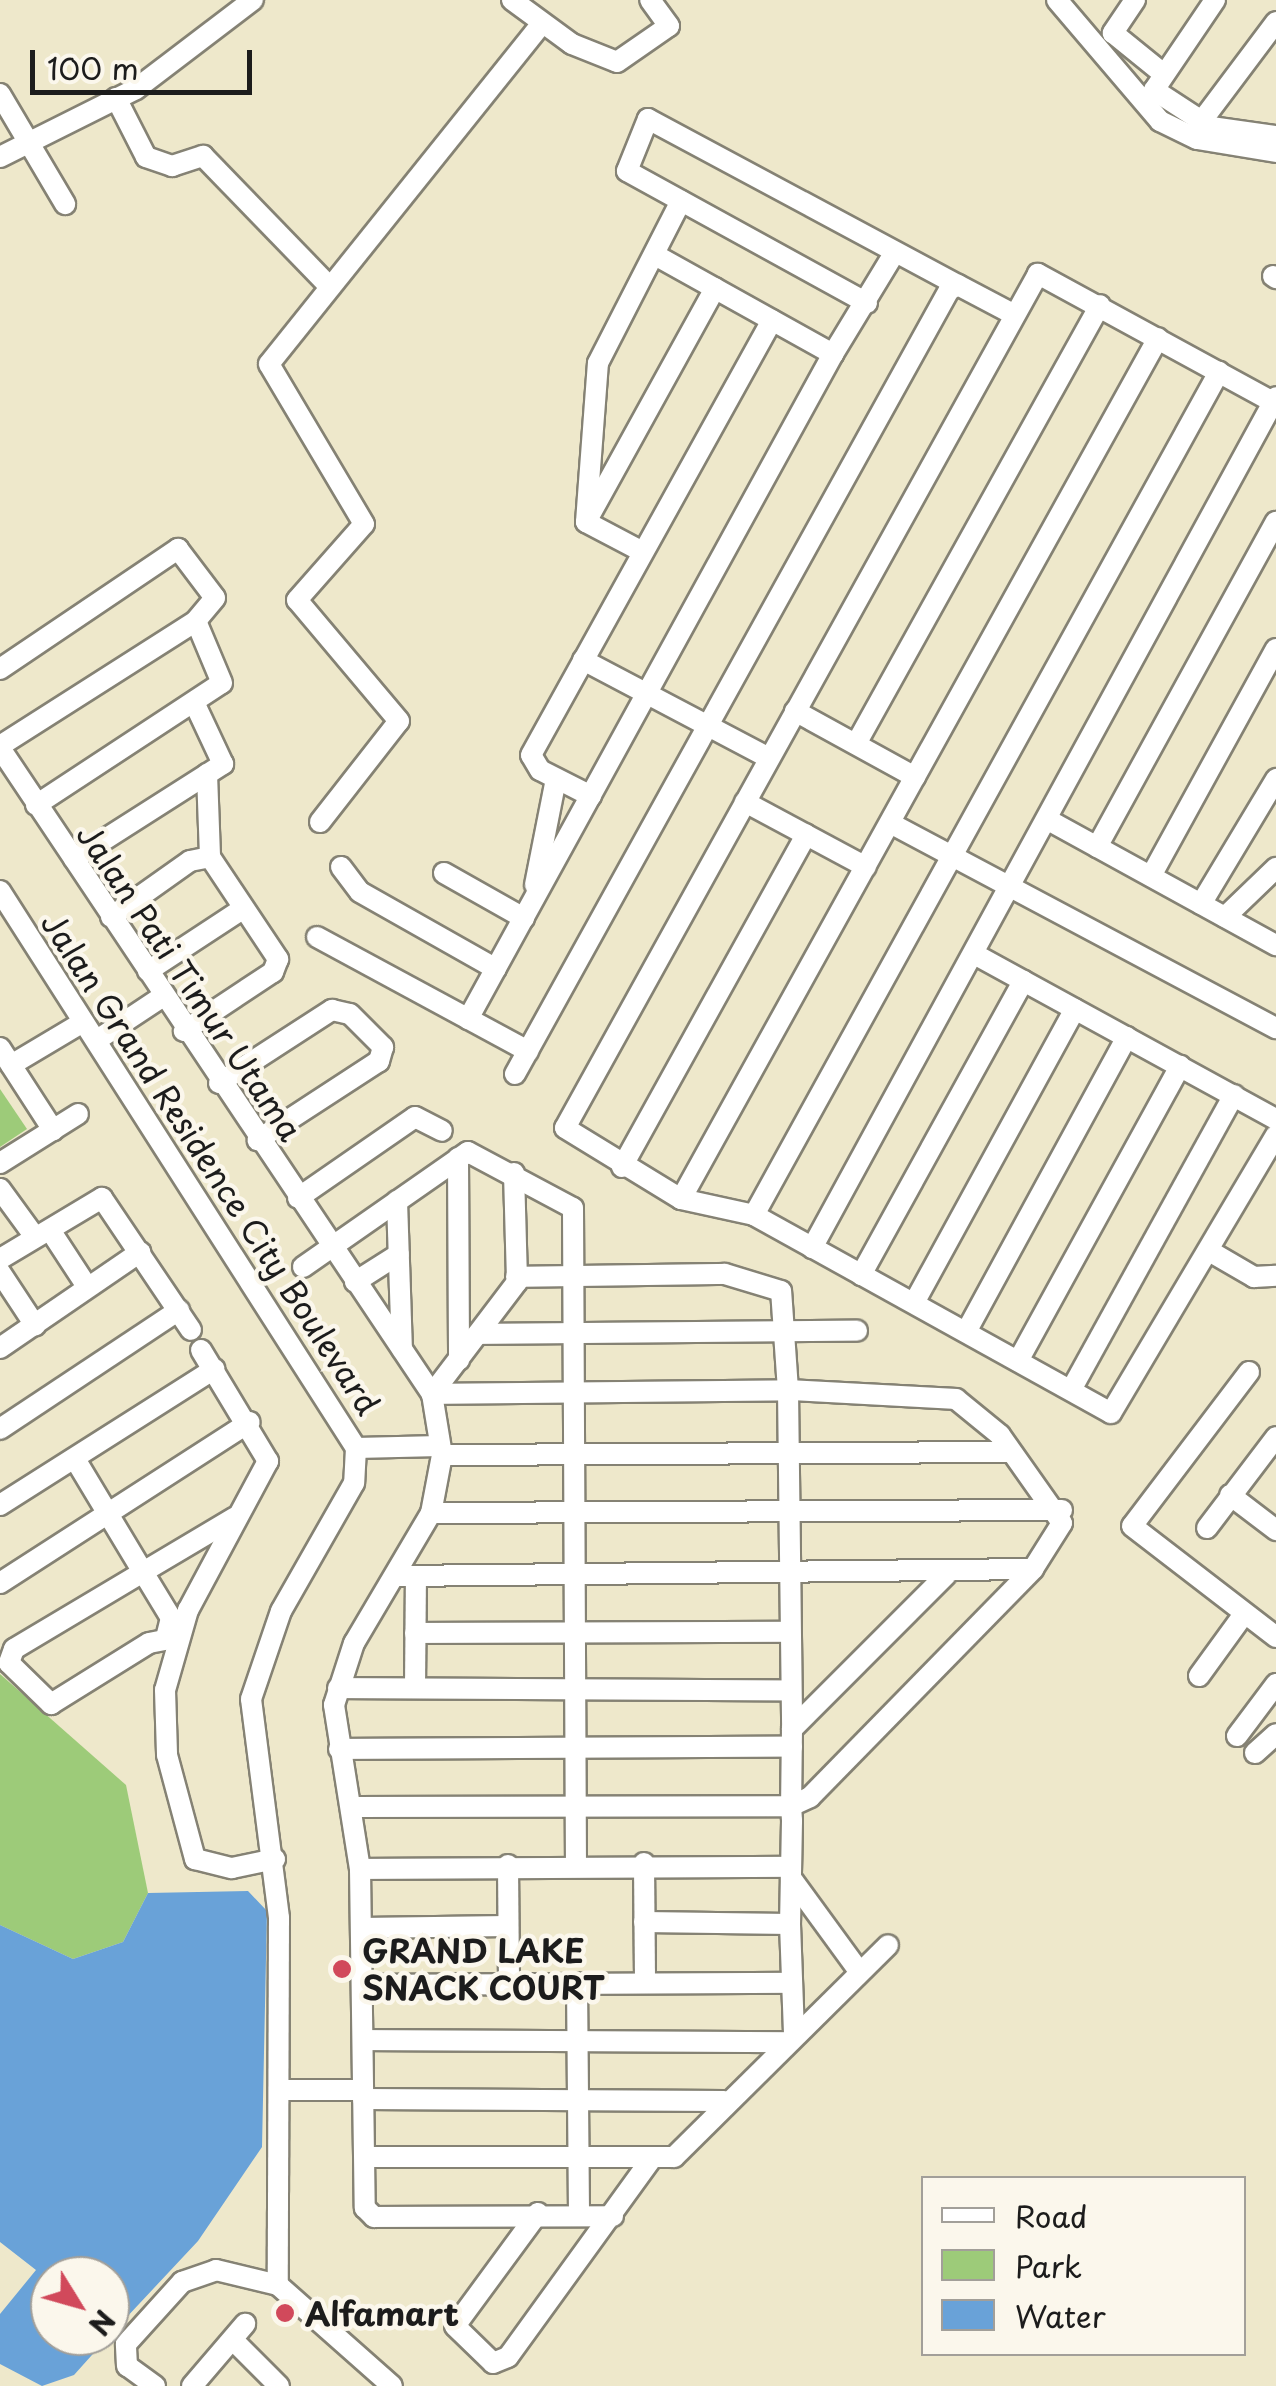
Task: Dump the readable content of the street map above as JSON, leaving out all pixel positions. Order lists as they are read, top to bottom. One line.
{"streets":{"street":["Jalan Pati Timur Utama","Jalan Grand Residence City Boulevard"]},"places":["GRAND LAKE SNACK COURT","Alfamart"],"legend":["Road","Park","Water"],"scale_bar":"100 m","north":"bottom right"}
